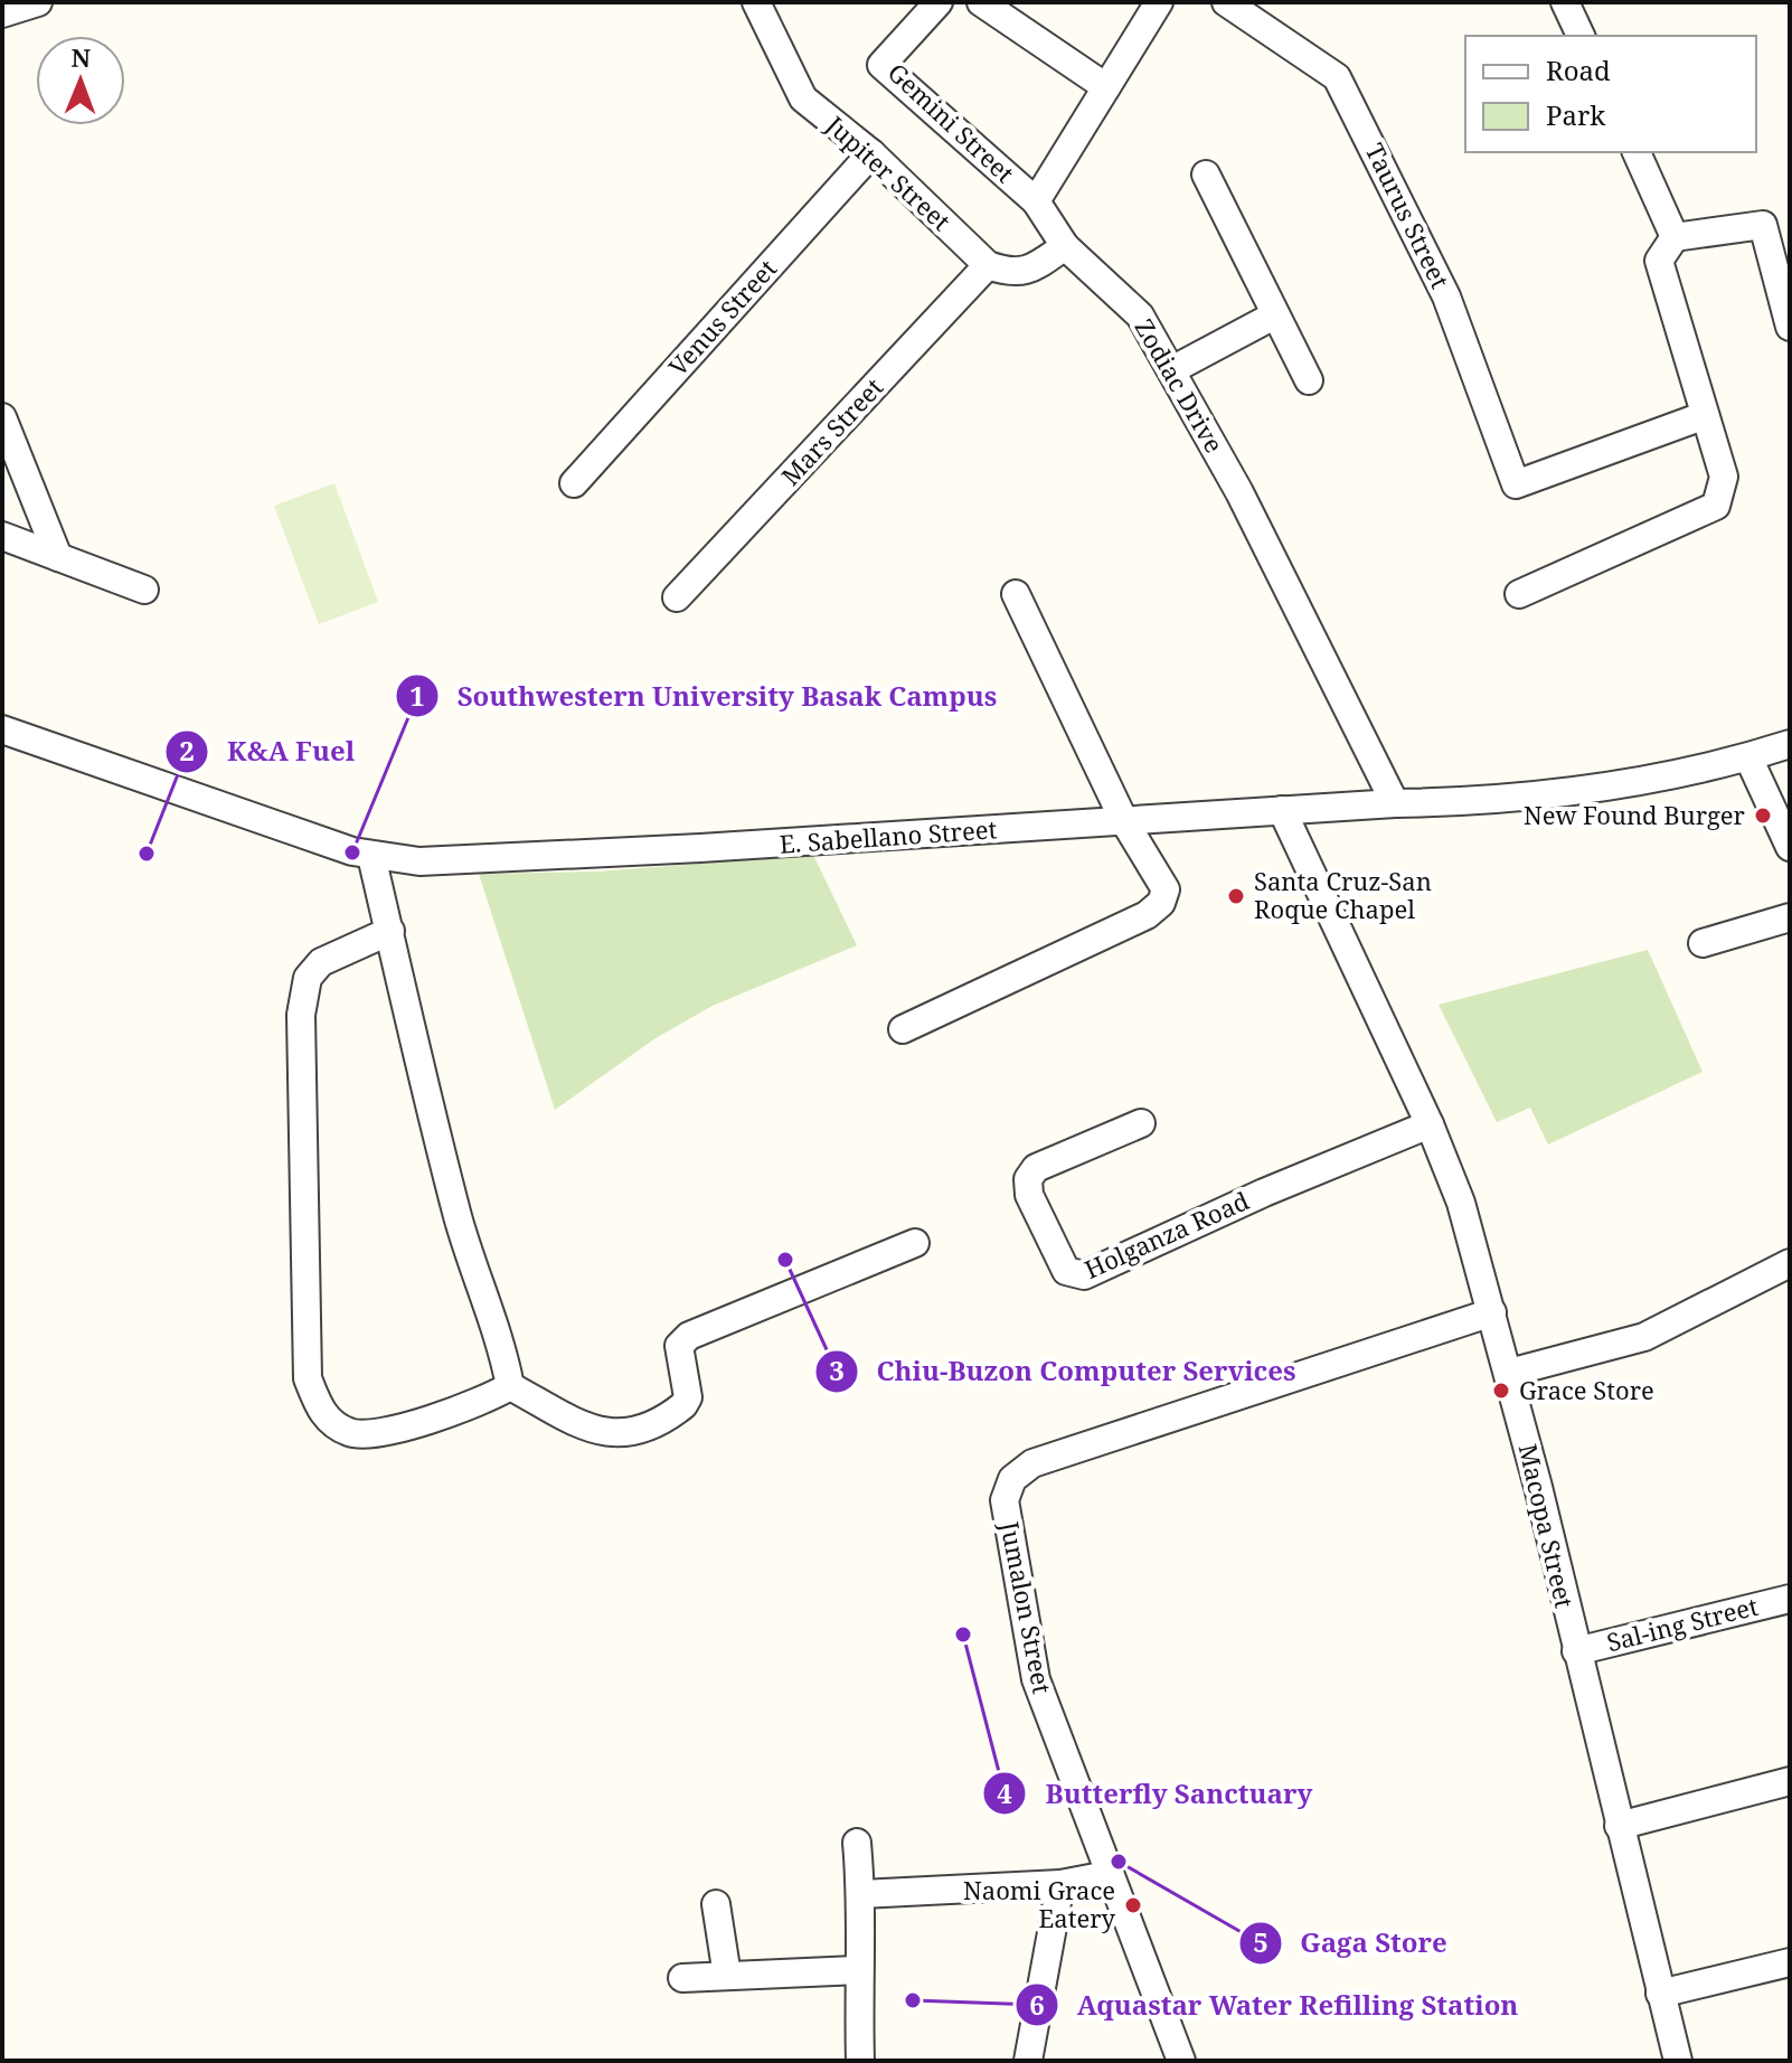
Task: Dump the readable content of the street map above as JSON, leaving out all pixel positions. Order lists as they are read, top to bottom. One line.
{"streets":{"street":["Gemini Street","Jupiter Street","Taurus Street","Venus Street","Zodiac Drive","Mars Street","E. Sabellano Street","Holganza Road","Macopa Street","Jumalon Street","Sal-ing Street"]},"crossings":[["Gemini Street","Zodiac Drive"],["Jupiter Street","Venus Street"],["Jupiter Street","Mars Street"],["Zodiac Drive","E. Sabellano Street"],["E. Sabellano Street","Macopa Street"],["Holganza Road","Macopa Street"],["Macopa Street","Jumalon Street"],["Macopa Street","Sal-ing Street"]],"places":["New Found Burger","Southwestern University Basak Campus","K&A Fuel","Santa Cruz-San Roque Chapel","Chiu-Buzon Computer Services","Grace Store","Butterfly Sanctuary","Gaga Store","Naomi Grace Eatery","Aquastar Water Refilling Station"],"legend":["Road","Park"],"north":"top"}
